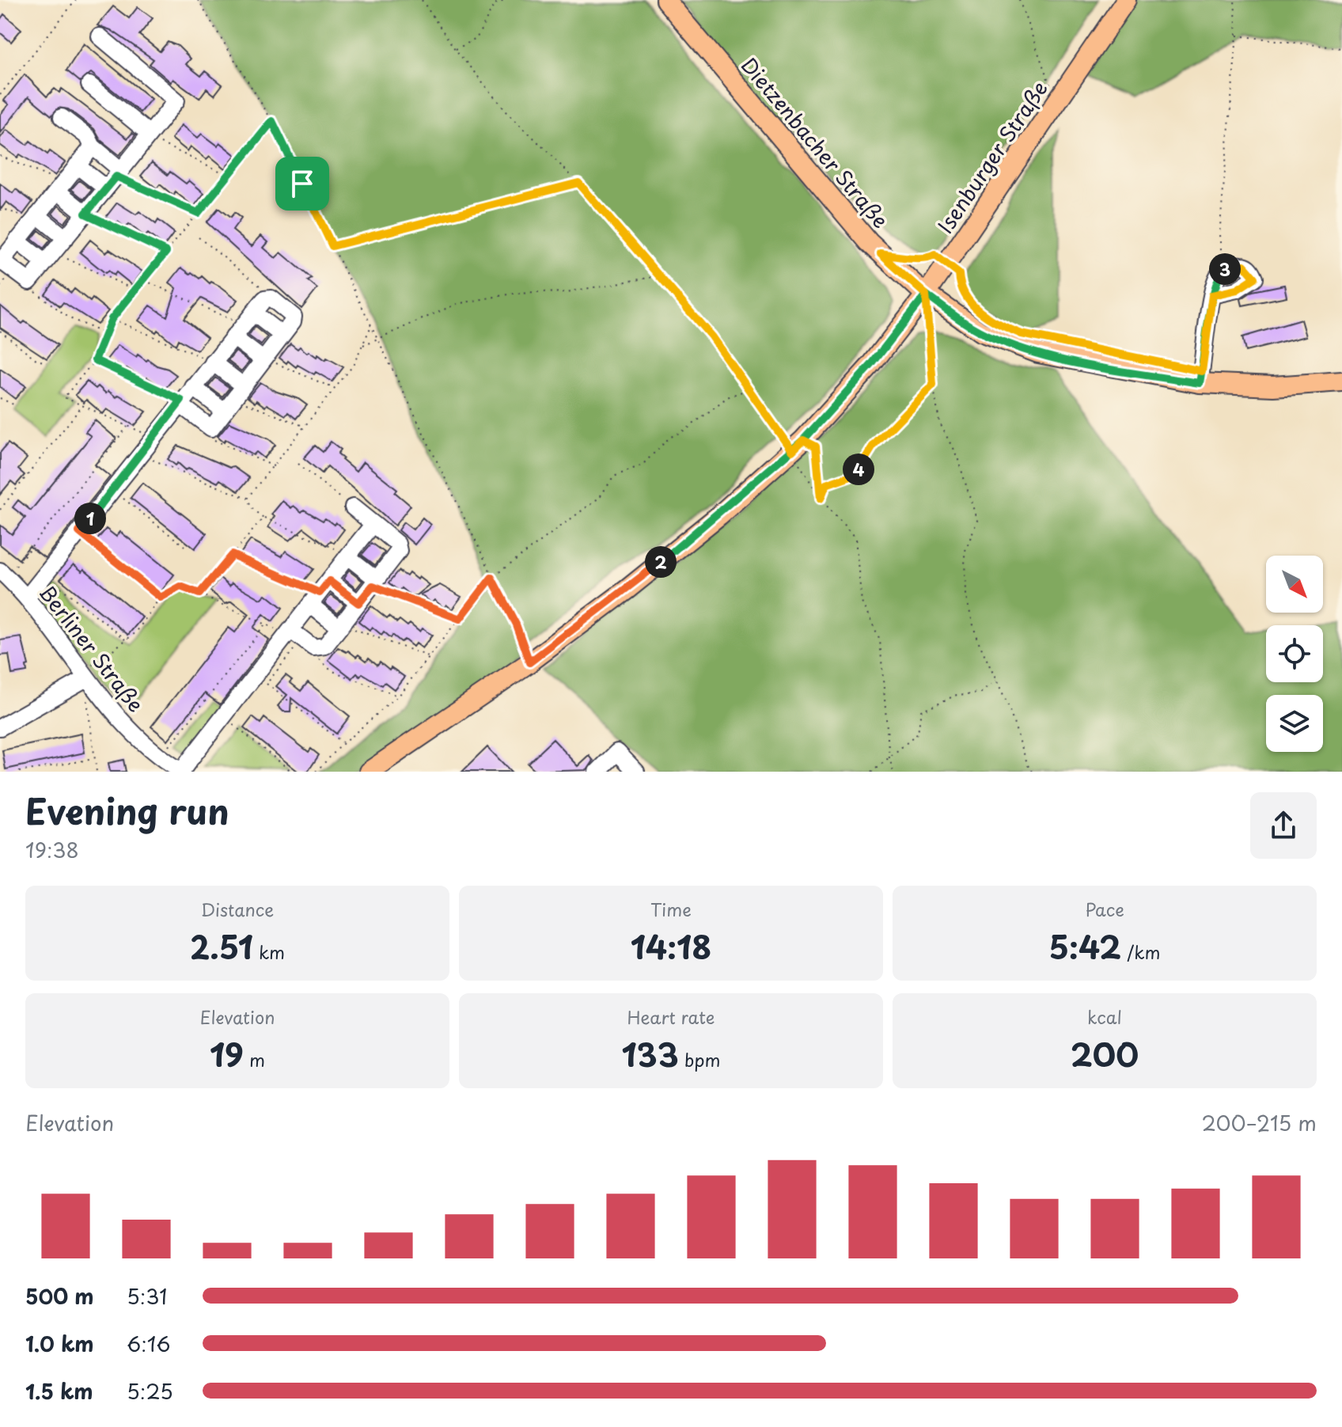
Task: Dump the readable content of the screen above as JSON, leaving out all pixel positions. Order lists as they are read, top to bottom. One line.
{"streets":{"main road":["Dietzenbacher Straße","Isenburger Straße"],"street":["Berliner Straße"]},"crossings":[["Dietzenbacher Straße","Isenburger Straße"]],"north":"bottom right","page":{"pins":["3","4","1","2"],"heading":["Evening run","19:38"],"stats":[["Distance","2.51 km"],["Time","14:18"],["Pace","5:42 /km"],["Elevation","19 m"],["Heart rate","133 bpm"],["kcal","200"]],"chart":["Elevation","200–215 m"],"list":[{"name":"500 m","note":"5:31"},{"name":"1.0 km","note":"6:16"},{"name":"1.5 km","note":"5:25"}]}}
